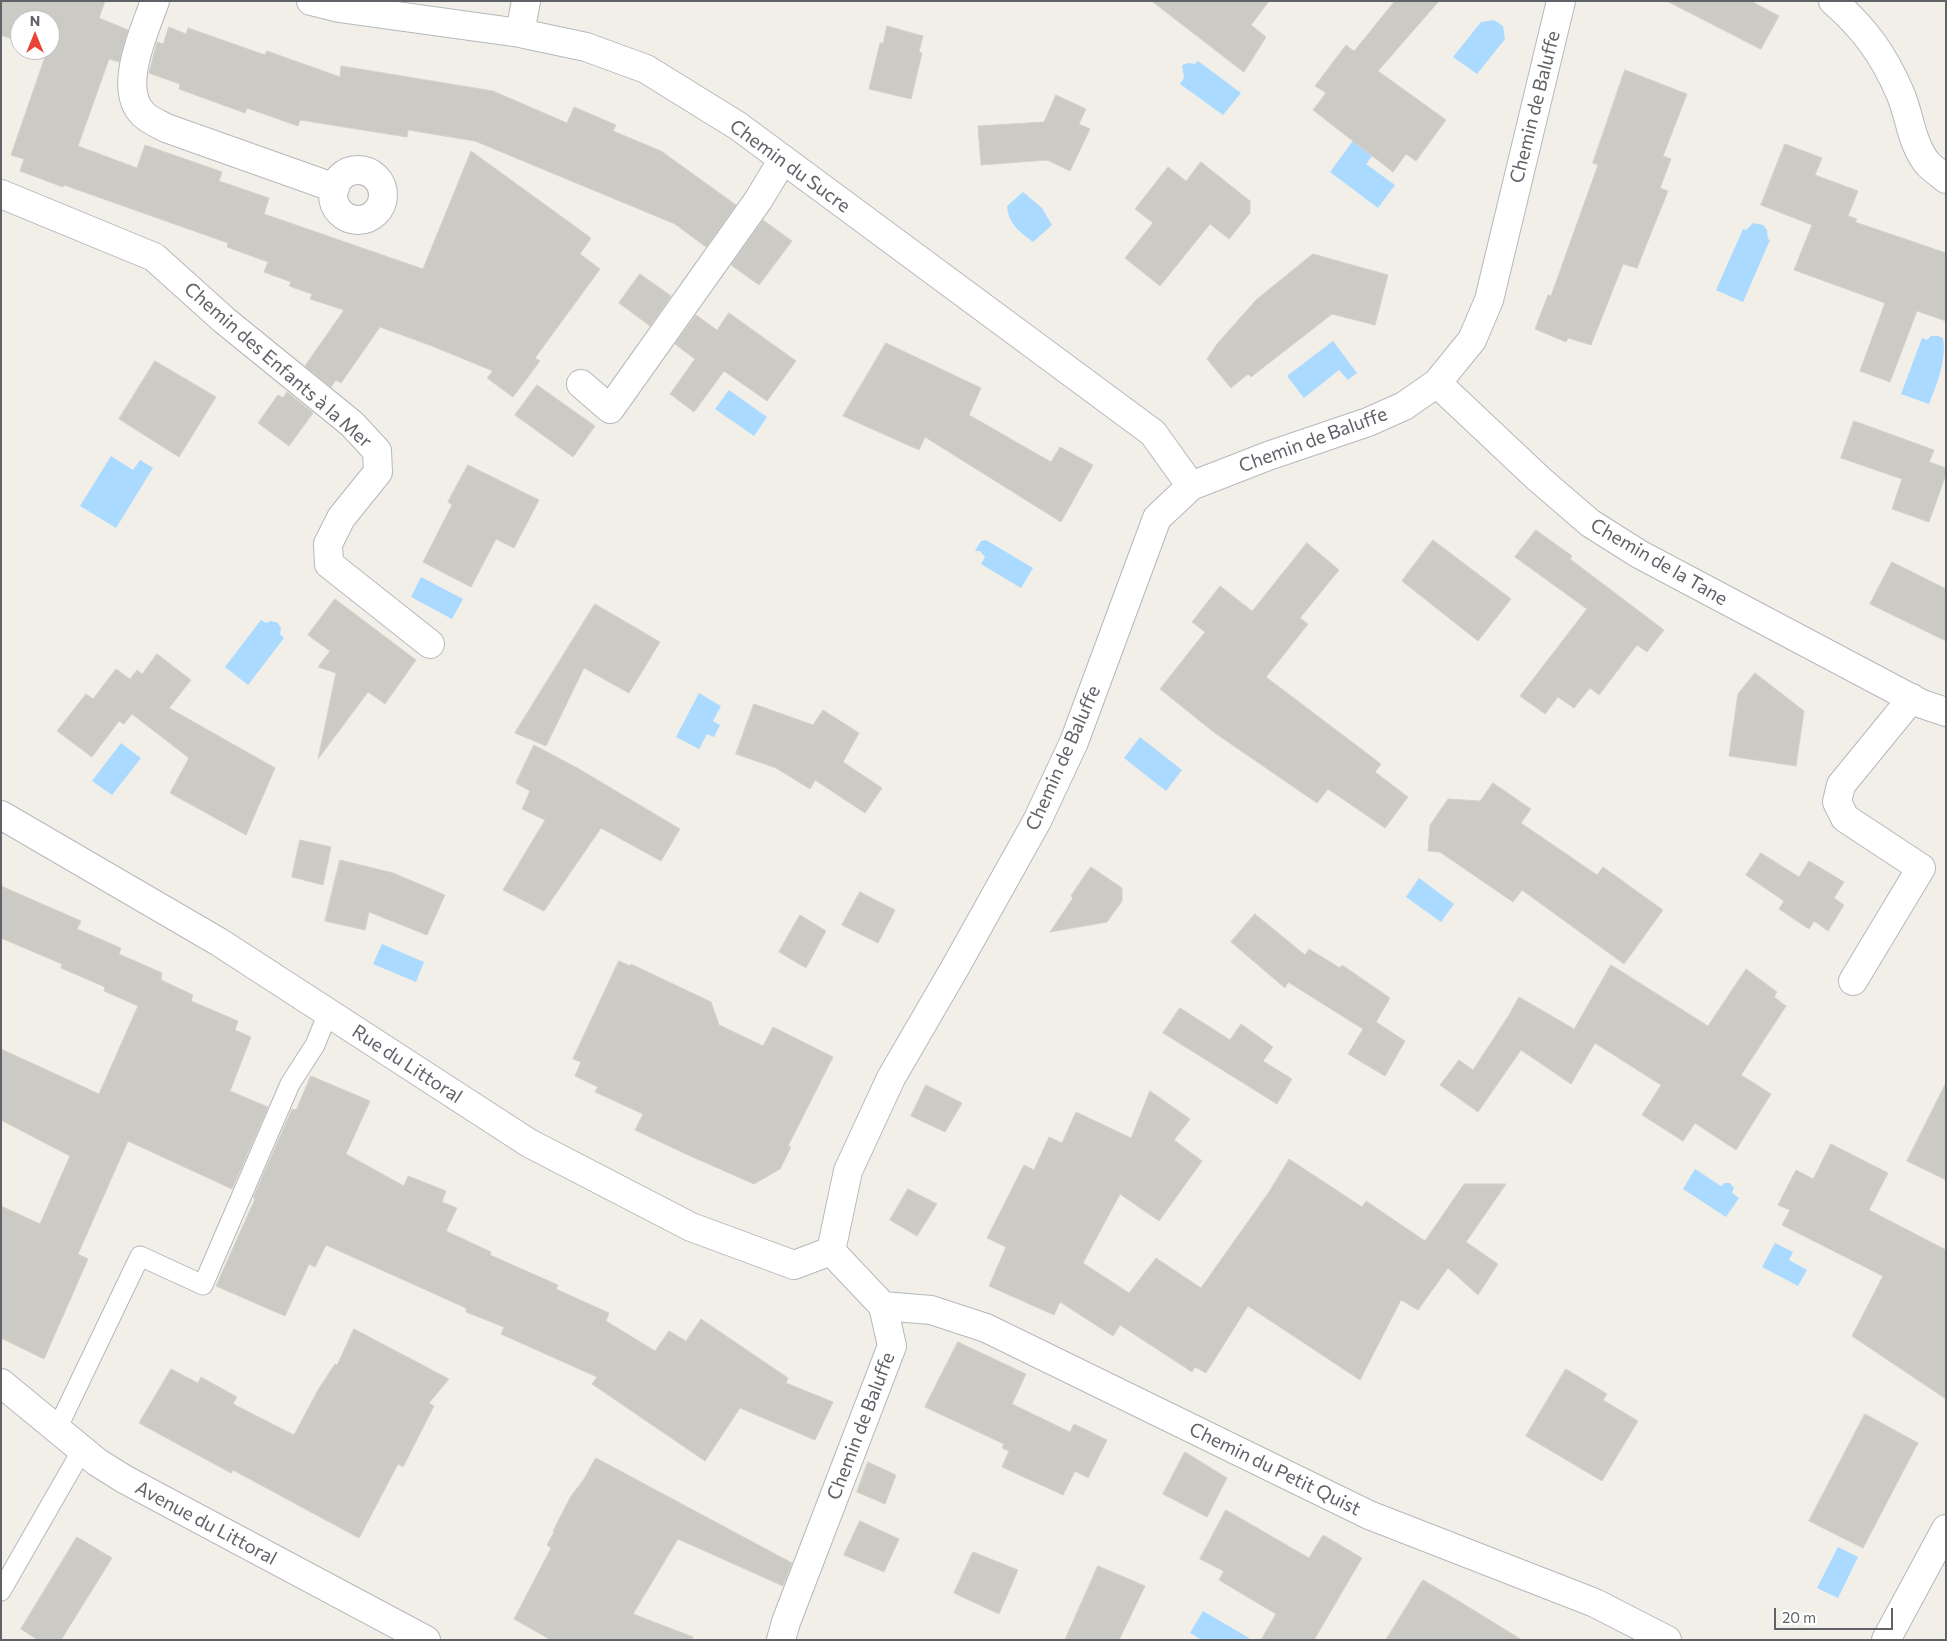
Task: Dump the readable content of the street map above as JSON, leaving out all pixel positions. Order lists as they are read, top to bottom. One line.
{"streets":{"street":["Chemin de Baluffe","Chemin du Sucre","Chemin des Enfants à la Mer","Chemin de la Tane","Rue du Littoral","Chemin du Petit Quist","Avenue du Littoral"]},"crossings":[["Chemin de Baluffe","Chemin du Sucre"],["Chemin de Baluffe","Chemin de la Tane"],["Chemin de Baluffe","Rue du Littoral"],["Chemin de Baluffe","Chemin du Petit Quist"]],"scale_bar":"20 m","north":"top"}
